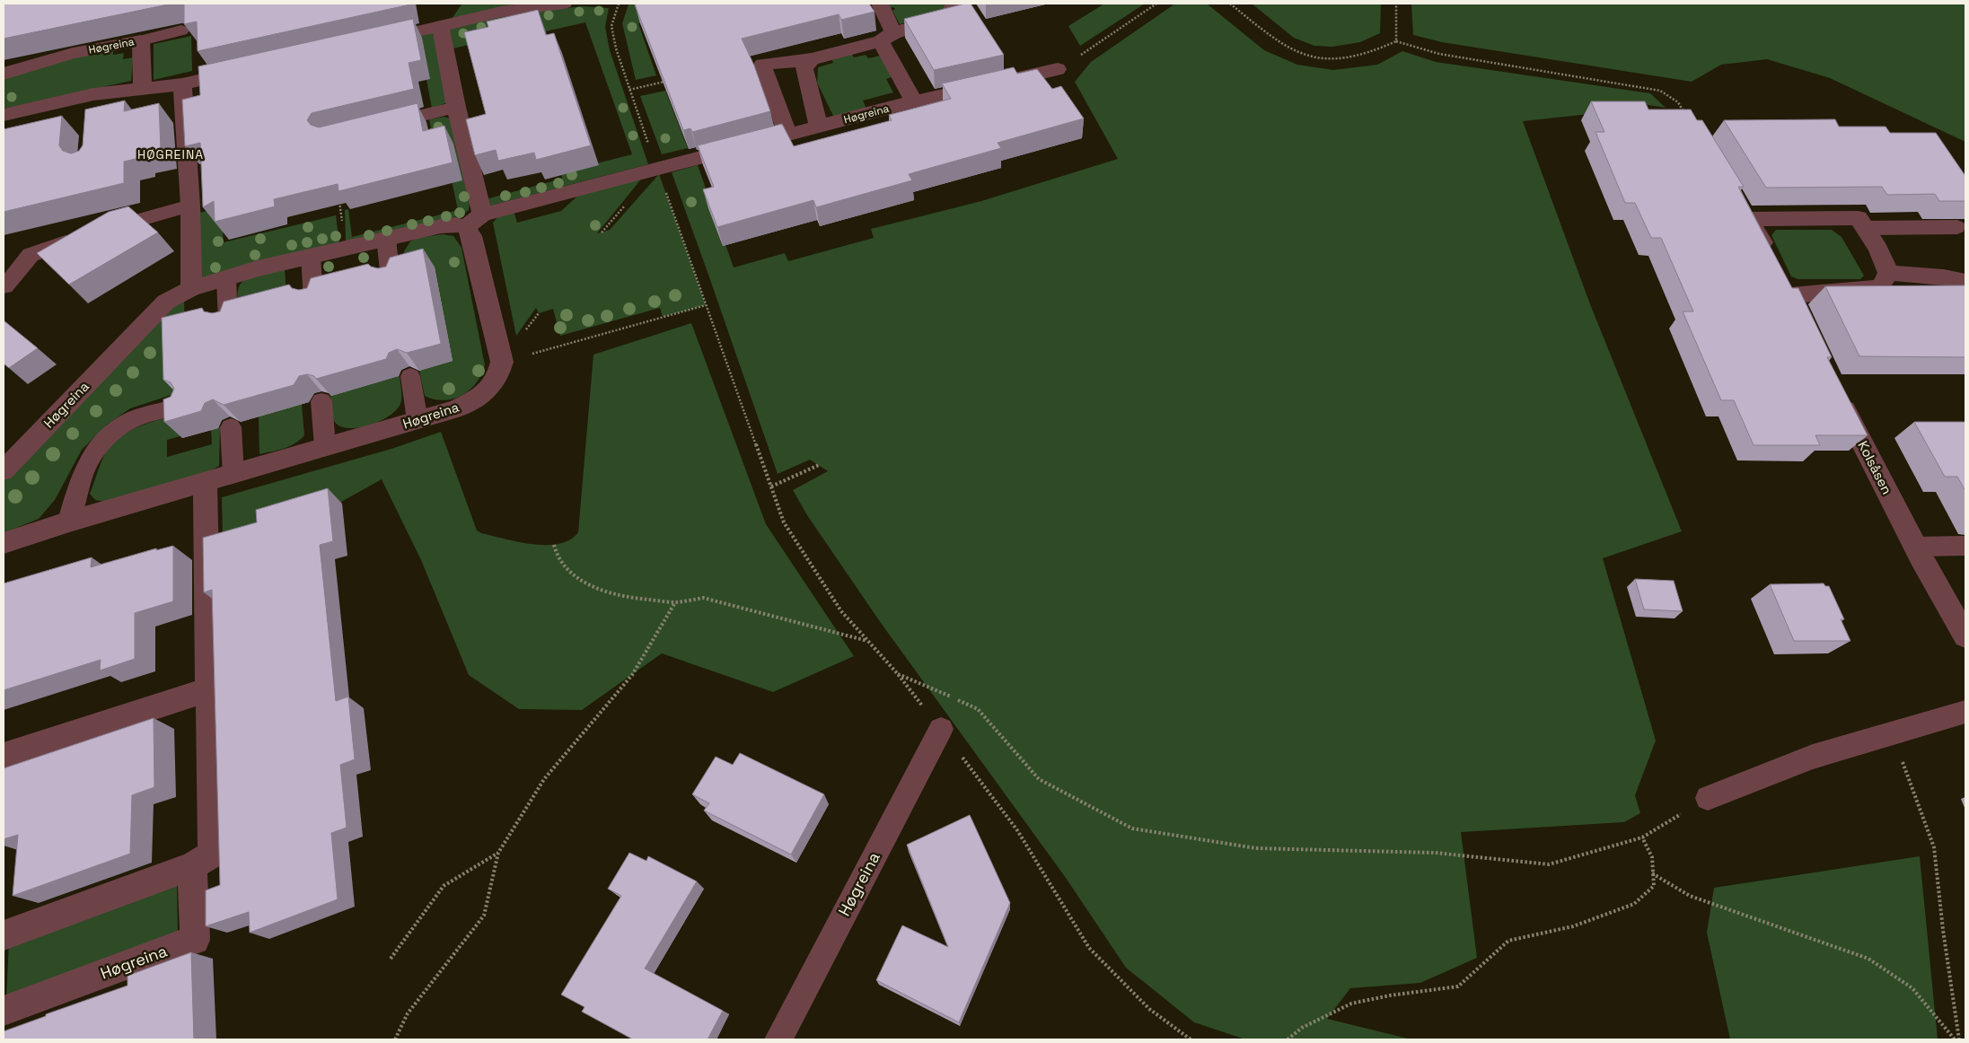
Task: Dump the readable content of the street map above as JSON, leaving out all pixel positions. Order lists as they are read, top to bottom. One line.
{"streets":{"street":["Høgreina","Kolsåsen"]},"districts":["HØGREINA"]}
